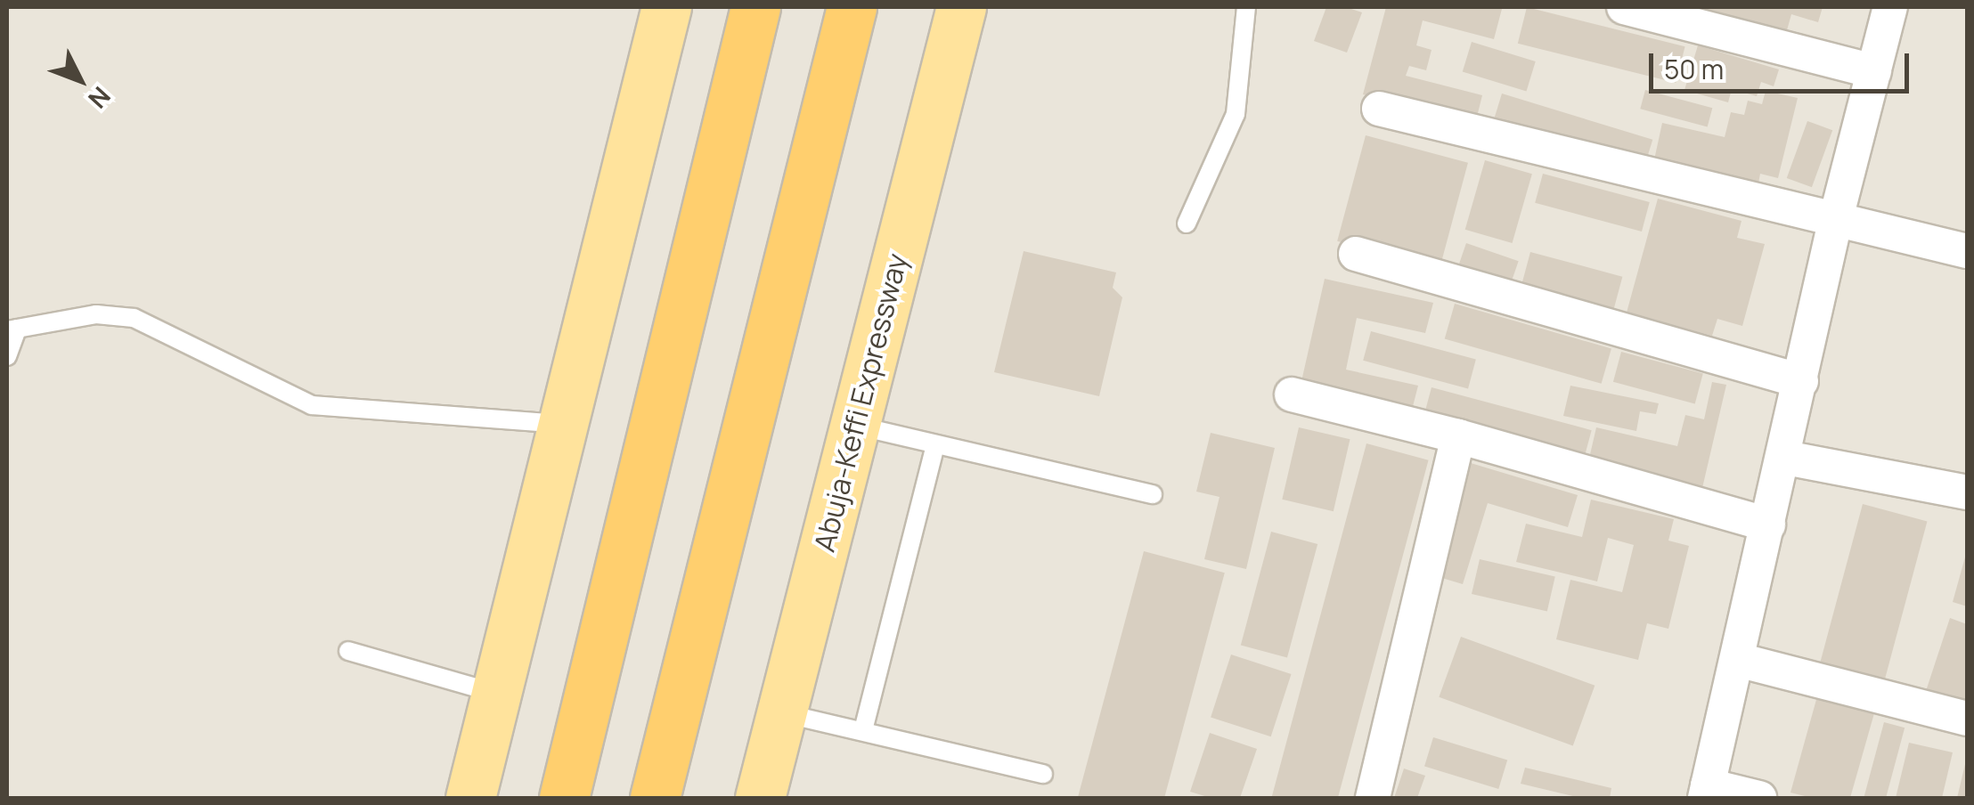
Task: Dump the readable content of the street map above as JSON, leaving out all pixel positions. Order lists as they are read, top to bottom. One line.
{"streets":{"main road":["Abuja-Keffi Expressway"]},"scale_bar":"50 m","north":"bottom right"}
